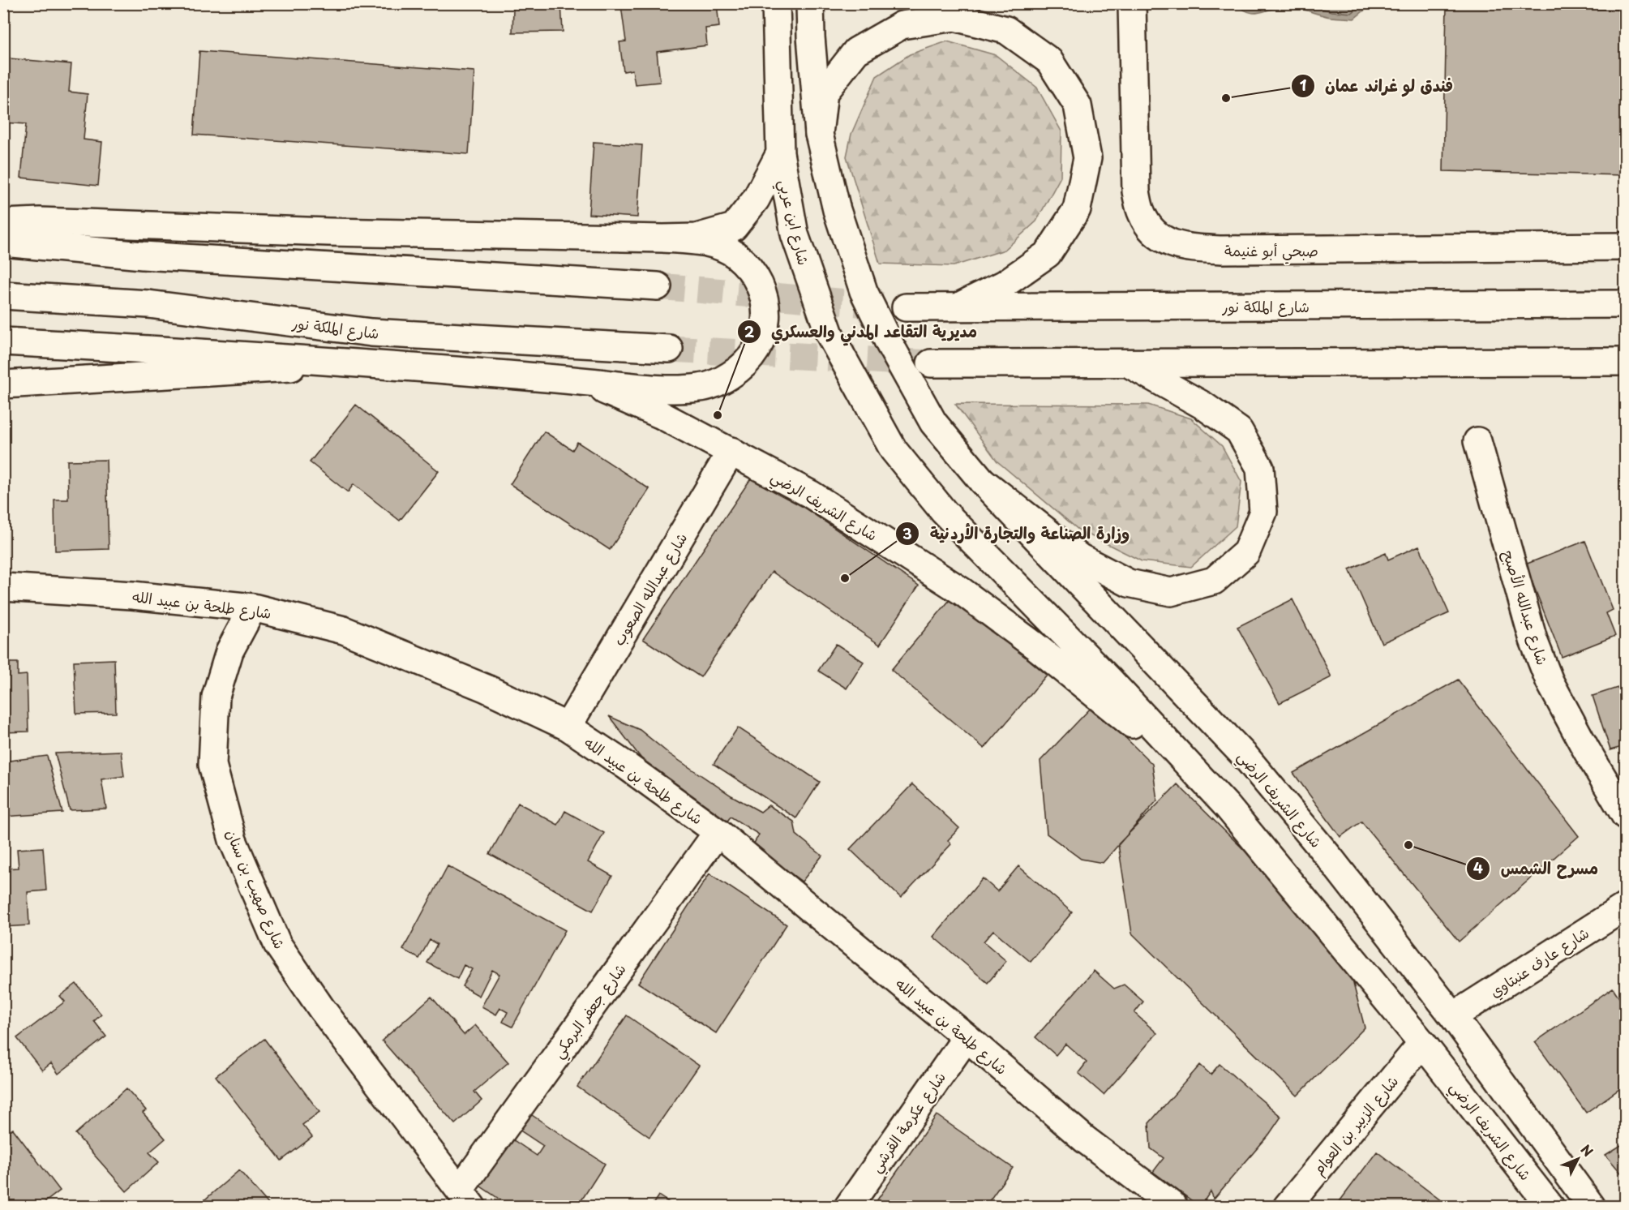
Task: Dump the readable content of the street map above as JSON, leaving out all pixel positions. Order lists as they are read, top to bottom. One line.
{"streets":{"main road":["شارع ابن عربي","صبحي أبو غنيمة","شارع الملكة نور","شارع الشريف الرضي","شارع عبدالله الصعوب","شارع طلحة بن عبيد الله","شارع عبدالله الأصبح","شارع صهيب بن سنان","شارع عارف عنبتاوي","شارع جعفر البرمكي","شارع عكرمة القرشي","شارع الزبير بن العوام"]},"crossings":[["شارع ابن عربي","شارع الشريف الرضي"],["شارع الشريف الرضي","شارع عبدالله الصعوب"],["شارع الشريف الرضي","شارع عارف عنبتاوي"],["شارع الشريف الرضي","شارع الزبير بن العوام"],["شارع عبدالله الصعوب","شارع طلحة بن عبيد الله"],["شارع طلحة بن عبيد الله","شارع صهيب بن سنان"],["شارع طلحة بن عبيد الله","شارع جعفر البرمكي"],["شارع طلحة بن عبيد الله","شارع عكرمة القرشي"],["شارع صهيب بن سنان","شارع جعفر البرمكي"]],"places":["فندق لو غراند عمان","مديرية التقاعد المدني والعسكري","وزارة الصناعة والتجارة الأردنية","مسرح الشمس"],"north":"top right"}
